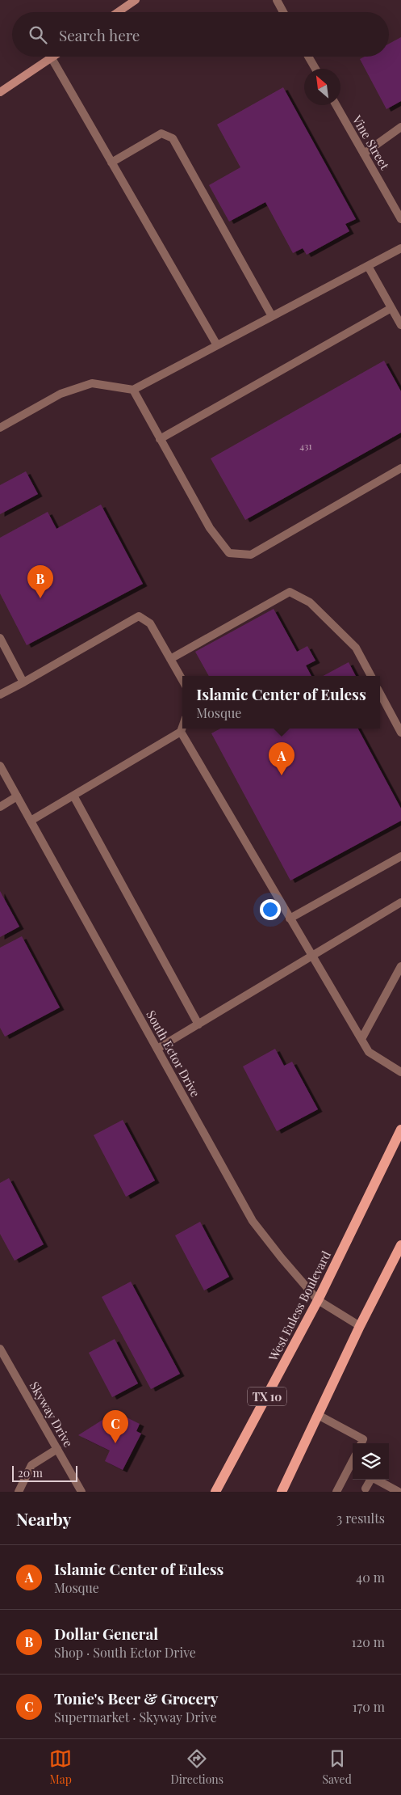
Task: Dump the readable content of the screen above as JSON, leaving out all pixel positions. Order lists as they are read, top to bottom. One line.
{"streets":{"main road":["West Euless Boulevard","TX 10"],"street":["Vine Street","South Ector Drive","Skyway Drive"]},"crossings":[["South Ector Drive","West Euless Boulevard"]],"house_numbers":["431"],"scale_bar":"20 m","north":"top left","page":{"search":"Search here","pins":["B","A","C"],"popup":["Islamic Center of Euless","Mosque"],"scale":"20 m","heading":["Nearby","3 results"],"list":[{"mark":"A","name":"Islamic Center of Euless","note":"Mosque","value":"40 m"},{"mark":"B","name":"Dollar General","note":"Shop · South Ector Drive","value":"120 m"},{"mark":"C","name":"Tonie's Beer & Grocery","note":"Supermarket · Skyway Drive","value":"170 m"}],"nav":["Map","Directions","Saved"]}}
